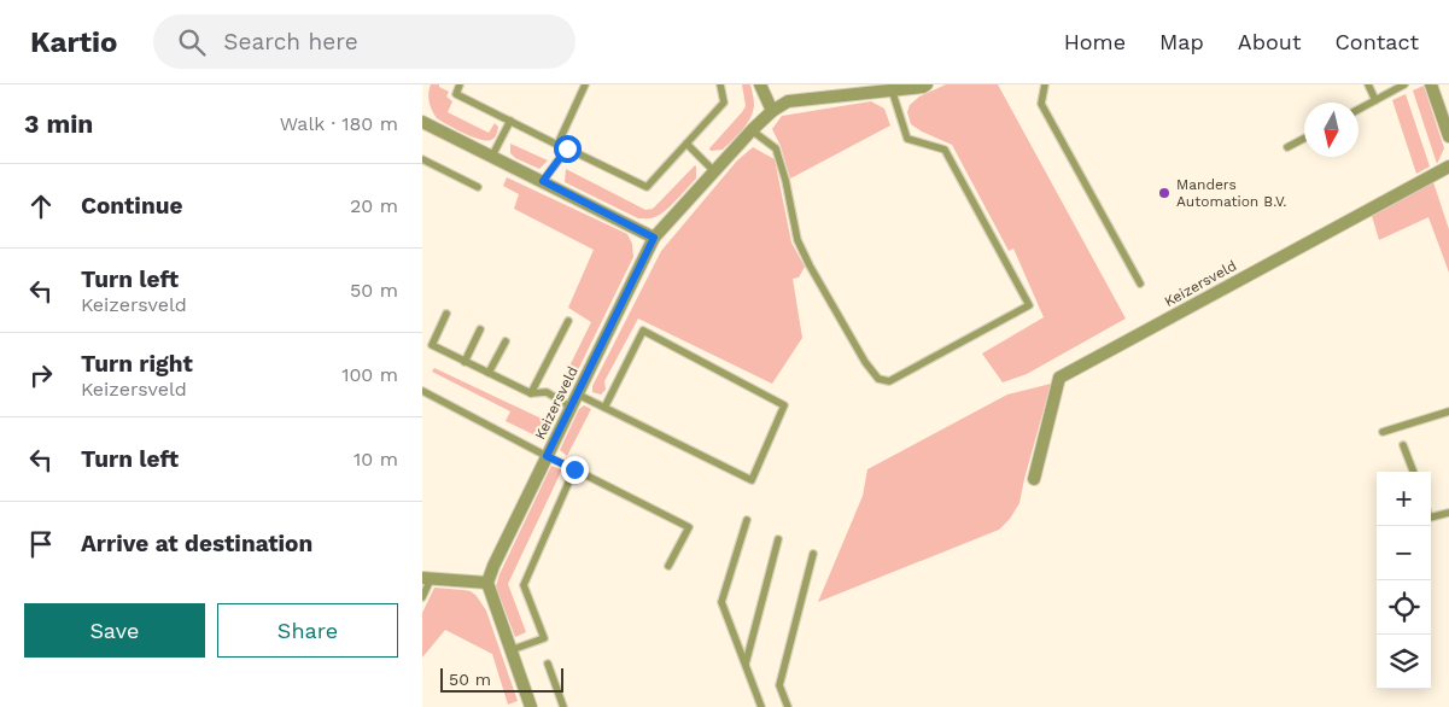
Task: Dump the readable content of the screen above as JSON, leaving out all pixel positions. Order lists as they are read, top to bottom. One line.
{"streets":{"street":["Keizersveld"]},"places":["Manders Automation B.V."],"scale_bar":"50 m","north":"bottom","page":{"header":"Kartio","search":"Search here","nav":["Home","Map","About","Contact"],"heading":["3 min","Walk · 180 m"],"list":[["Continue","20 m"],["Turn left","Keizersveld","50 m"],["Turn right","Keizersveld","100 m"],["Turn left","10 m"],"Arrive at destination"],"map_buttons":["+","−"],"buttons":["Save","Share"],"scale":"50 m"}}
